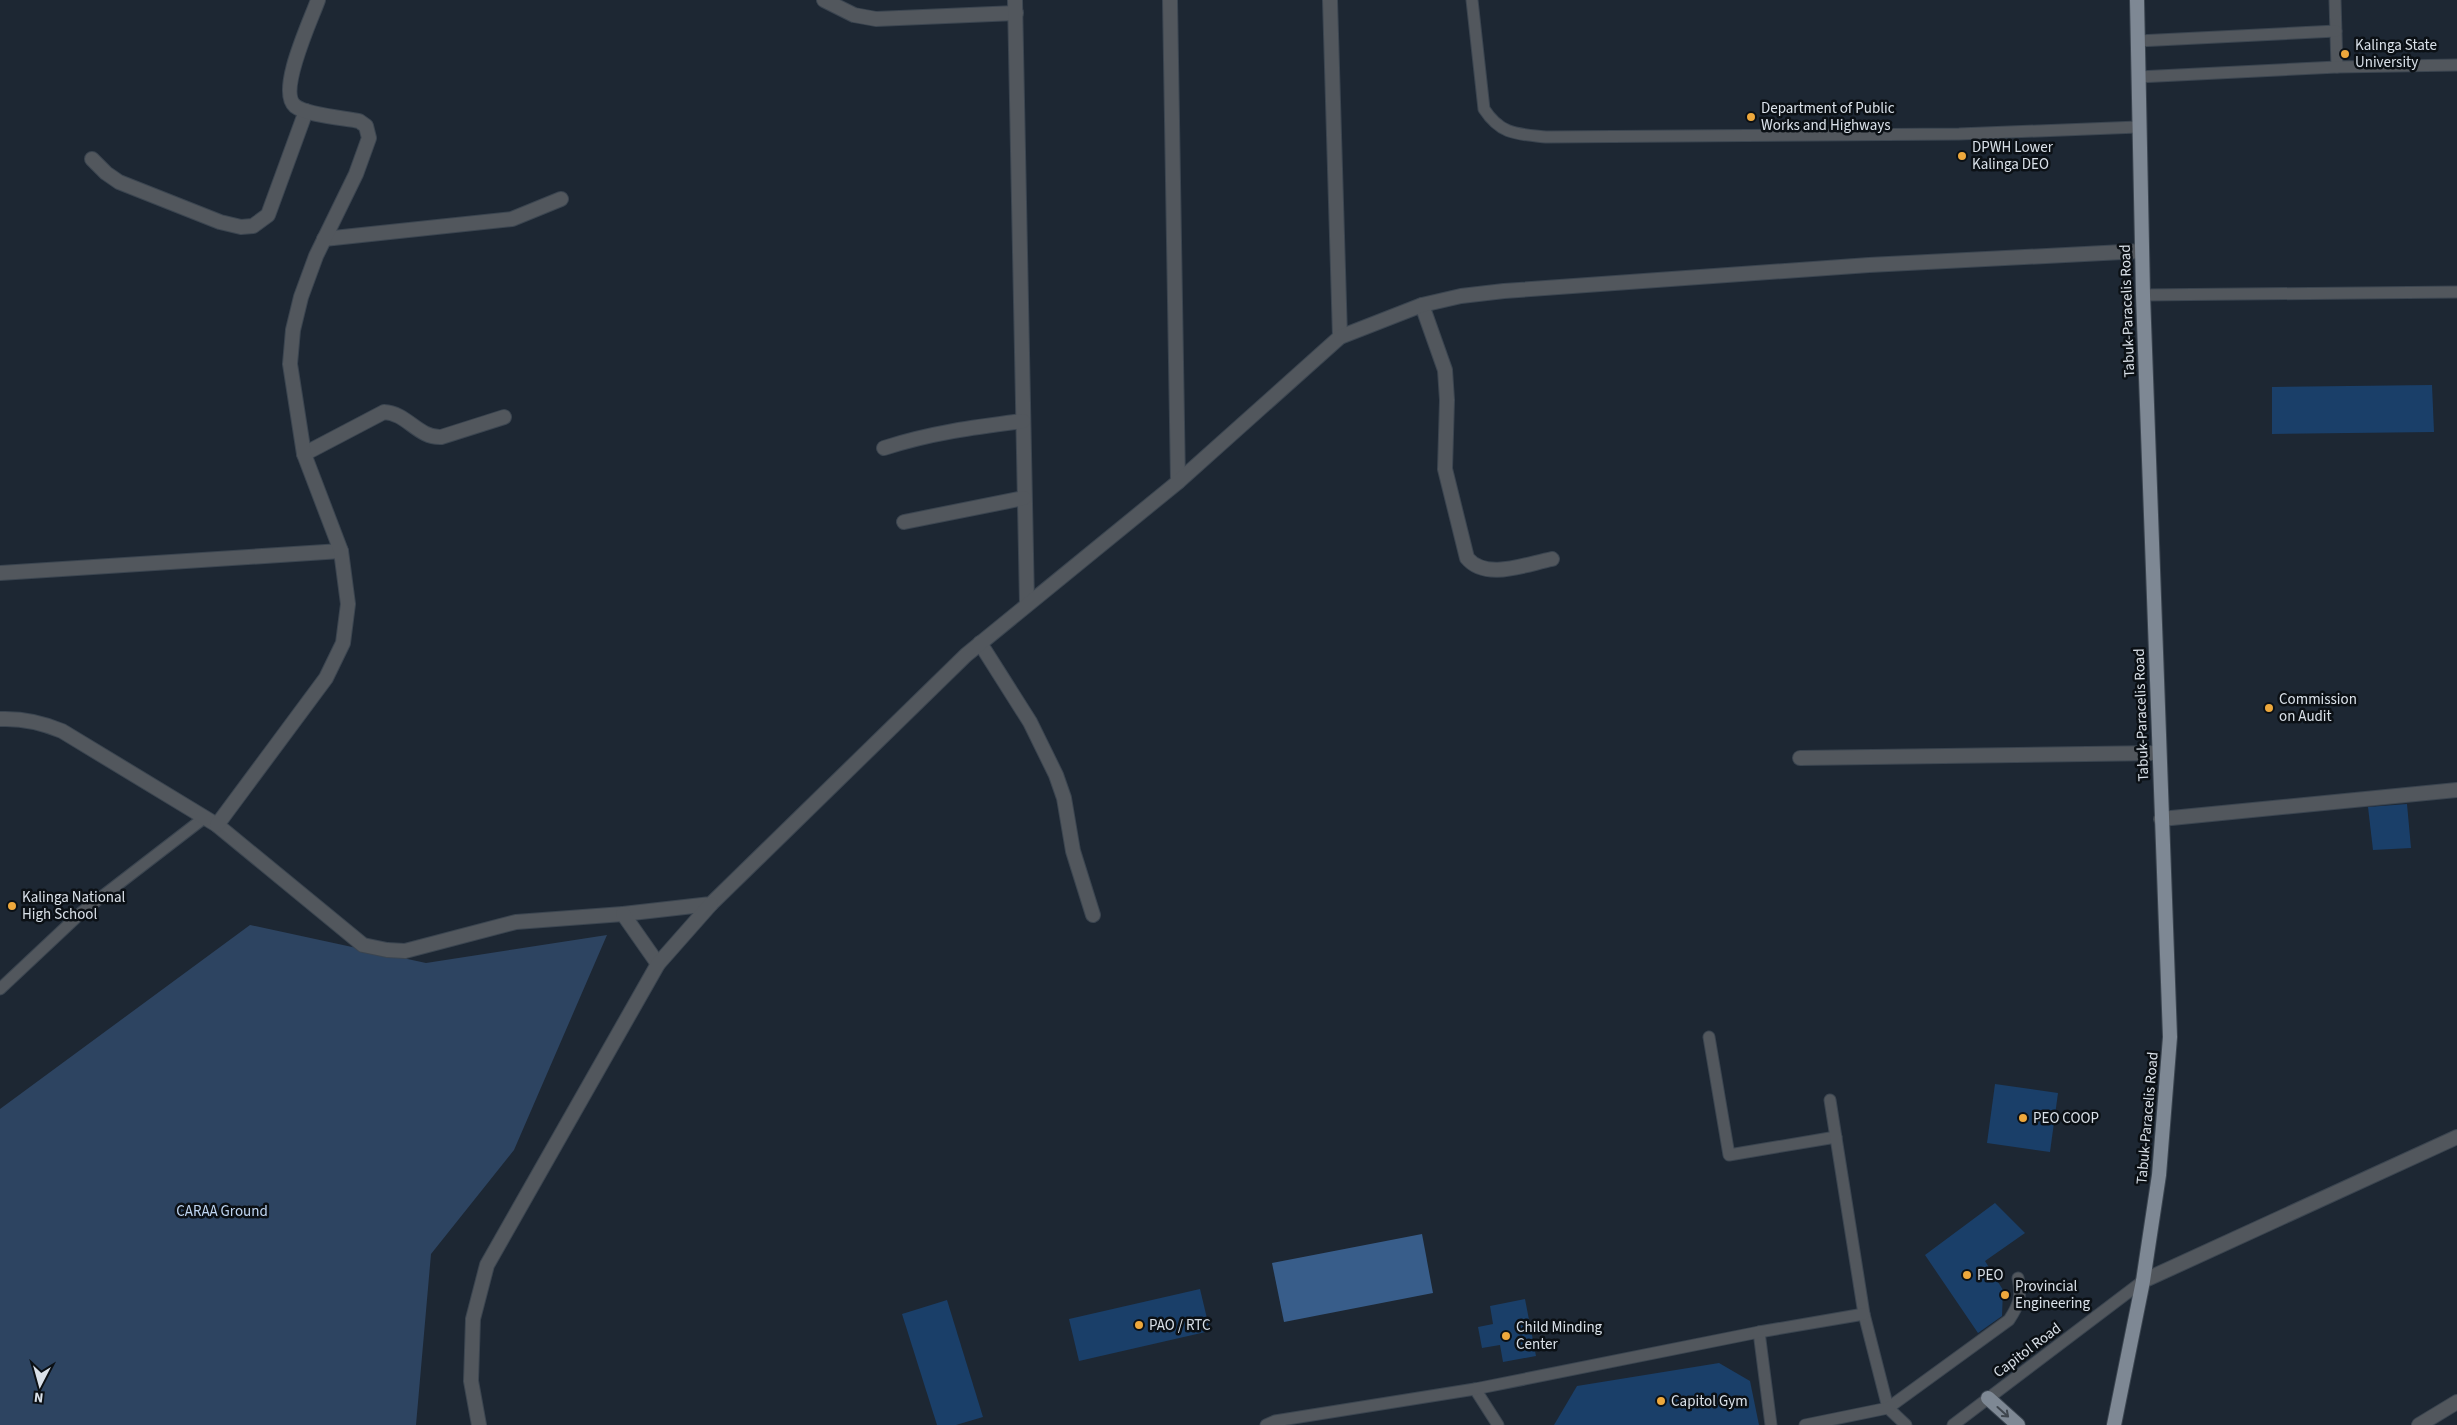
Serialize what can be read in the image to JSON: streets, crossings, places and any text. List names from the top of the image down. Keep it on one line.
{"streets":{"main road":["Tabuk-Paracelis Road"],"lane":["Capitol Road"]},"crossings":[["Tabuk-Paracelis Road","Capitol Road"]],"parks":["CARAA Ground"],"places":["Kalinga State University","Department of Public Works and Highways","DPWH Lower Kalinga DEO","Commission on Audit","Kalinga National High School","PEO COOP","PEO","Provincial Engineering","PAO / RTC","Child Minding Center","Capitol Gym"],"north":"bottom"}
